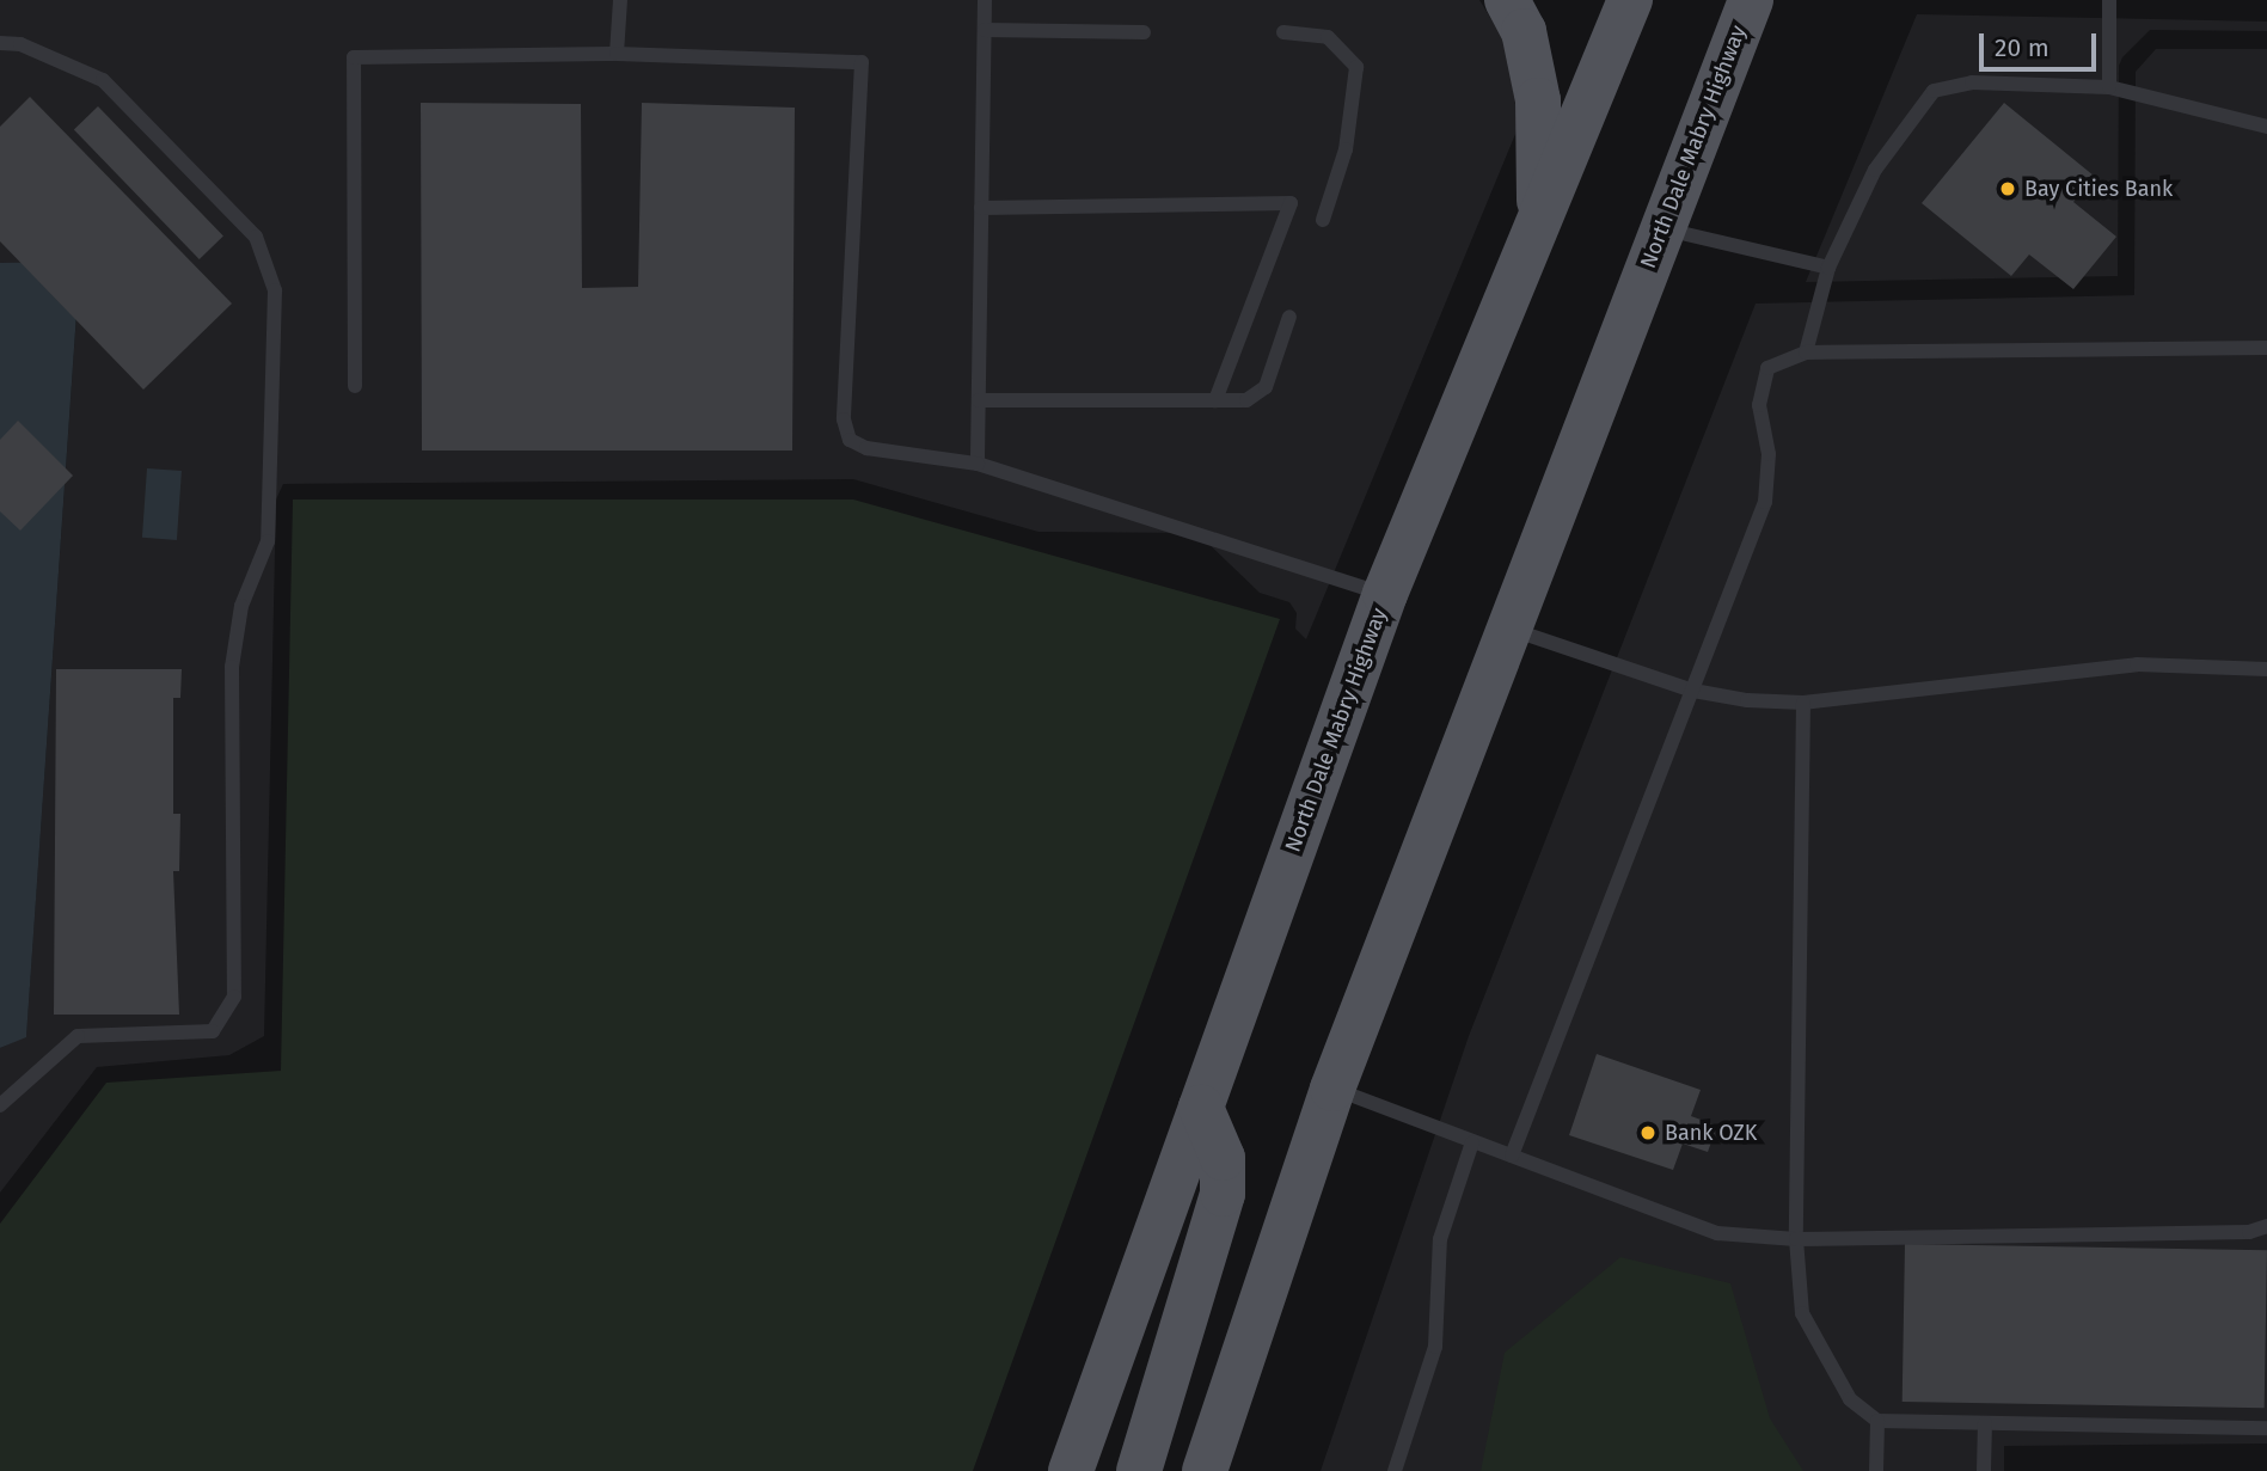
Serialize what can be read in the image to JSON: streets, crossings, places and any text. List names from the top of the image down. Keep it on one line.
{"streets":{"main road":["North Dale Mabry Highway"]},"places":["Bay Cities Bank","Bank OZK"],"scale_bar":"20 m"}
